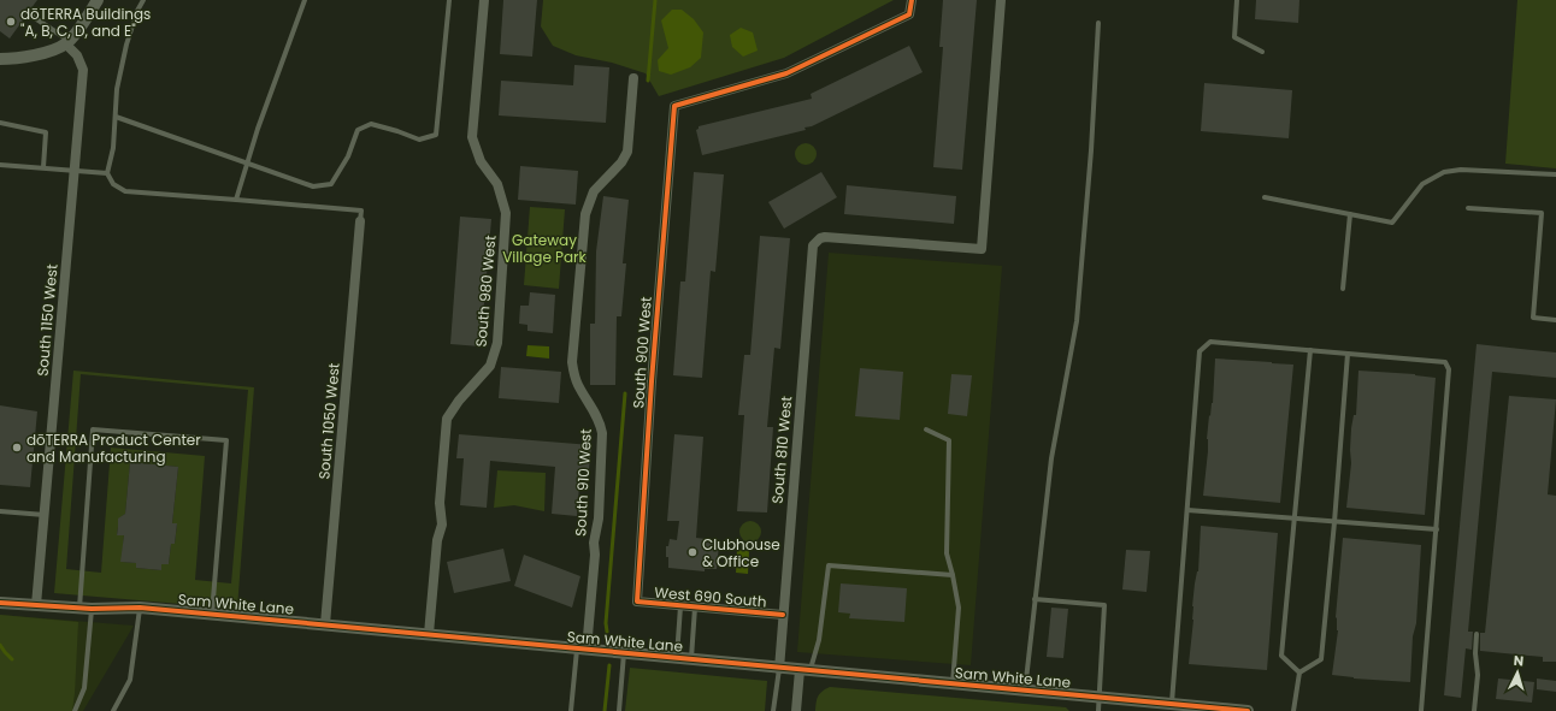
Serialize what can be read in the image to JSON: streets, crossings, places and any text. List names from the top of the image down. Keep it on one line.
{"streets":{"street":["South 980 West","South 1150 West","South 900 West","South 1050 West","South 810 West","South 910 West","West 690 South","Sam White Lane"]},"crossings":[["South 980 West","Sam White Lane"],["South 1150 West","Sam White Lane"],["South 900 West","West 690 South"],["South 1050 West","Sam White Lane"],["South 810 West","West 690 South"],["South 810 West","Sam White Lane"],["South 910 West","Sam White Lane"]],"parks":["Gateway Village Park"],"places":["dōTERRA Buildings \"A, B, C, D, and E\"","dōTERRA Product Center and Manufacturing","Clubhouse & Office"],"north":"top"}
